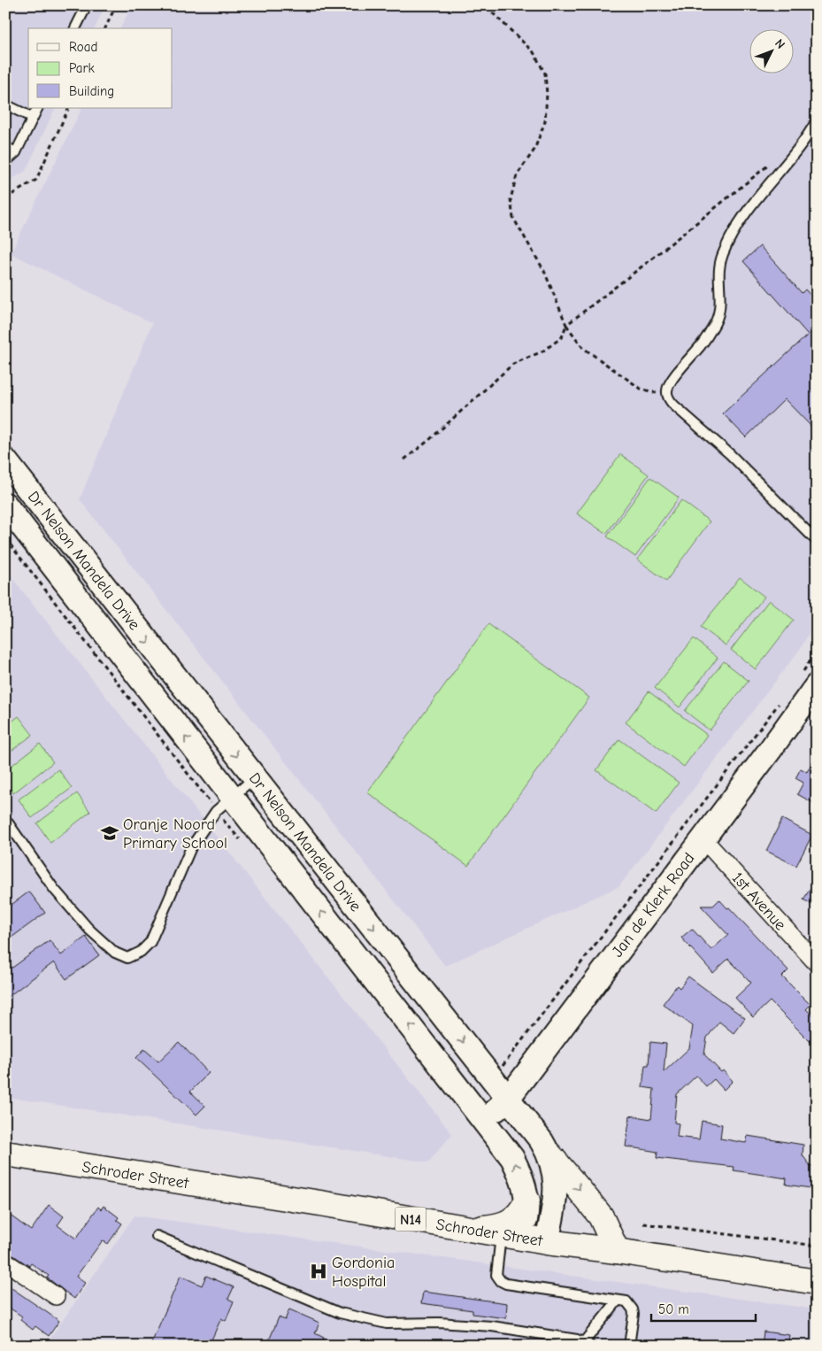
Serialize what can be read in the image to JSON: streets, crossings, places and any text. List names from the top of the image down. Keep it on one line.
{"streets":{"highway":["Schroder Street","N14"],"street":["Dr Nelson Mandela Drive","1st Avenue","Jan de Klerk Road"]},"crossings":[["Dr Nelson Mandela Drive","Jan de Klerk Road"],["Dr Nelson Mandela Drive","Schroder Street"],["1st Avenue","Jan de Klerk Road"]],"places":{"school or university":["Oranje Noord Primary School"],"hospital":["Gordonia Hospital"]},"legend":["Road","Park","Building"],"scale_bar":"50 m","north":"top right"}
